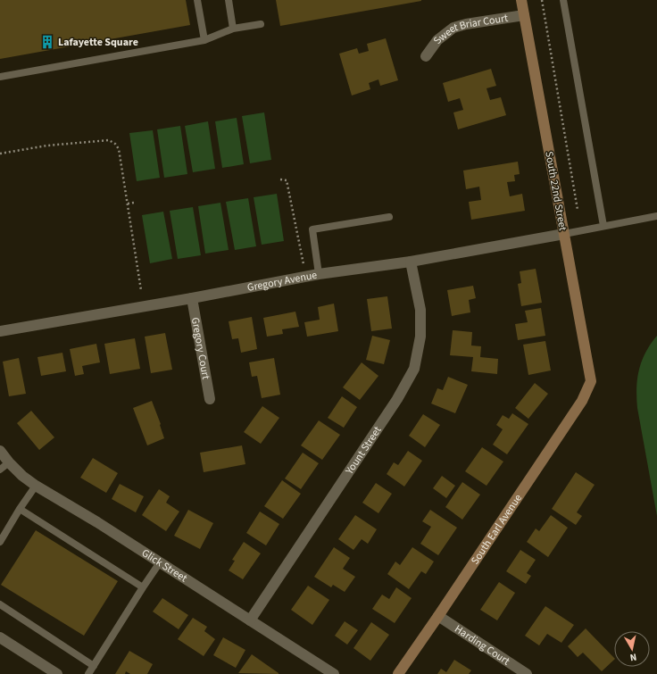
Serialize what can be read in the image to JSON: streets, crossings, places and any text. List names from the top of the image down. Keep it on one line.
{"streets":{"street":["Sweet Briar Court","South 22nd Street","Gregory Avenue","Gregory Court","Yount Street","South Earl Avenue","Glick Street","Harding Court"]},"crossings":[["Sweet Briar Court","South 22nd Street"],["South 22nd Street","Gregory Avenue"],["South 22nd Street","South Earl Avenue"],["Gregory Avenue","Gregory Court"],["Gregory Avenue","Yount Street"],["Yount Street","Glick Street"],["South Earl Avenue","Harding Court"]],"places":{"building":["Lafayette Square"]},"north":"bottom"}
